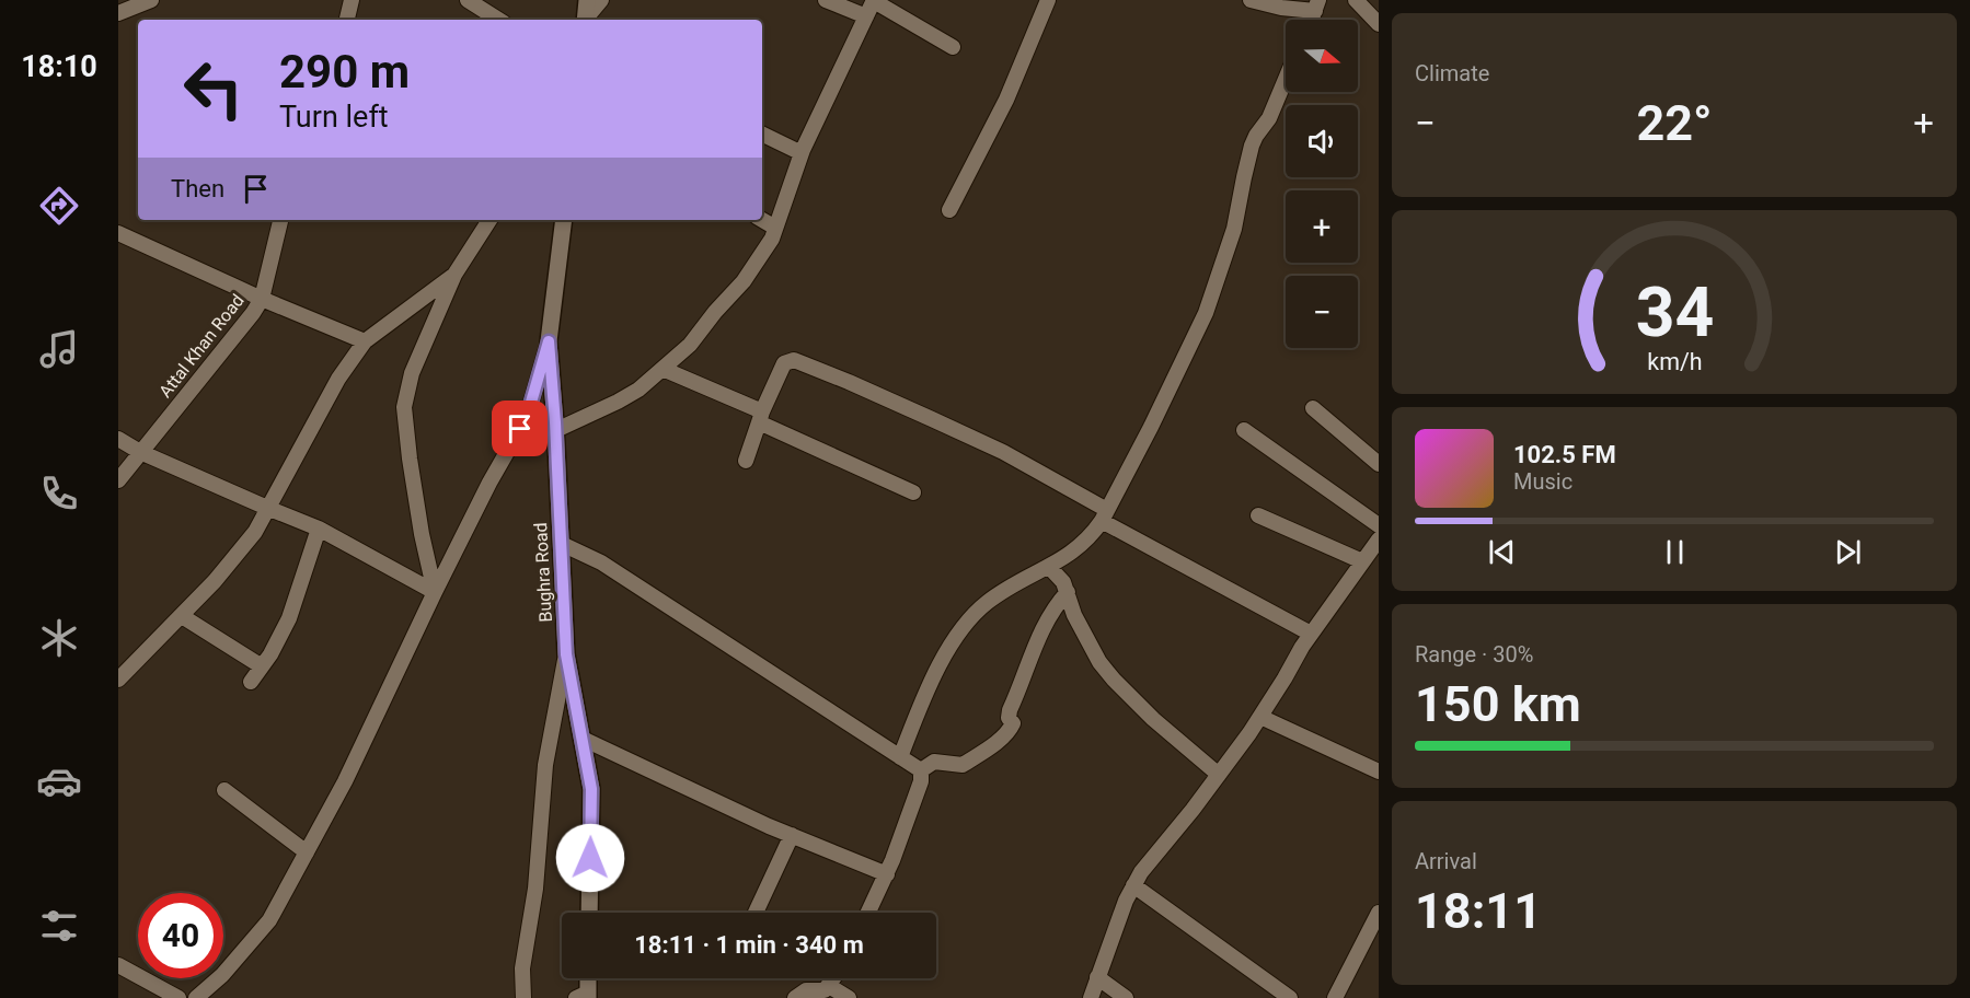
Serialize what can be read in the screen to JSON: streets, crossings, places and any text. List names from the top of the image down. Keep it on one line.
{"streets":{"street":["Attal Khan Road","Bughra Road"]},"north":"right","page":{"tabs":"18:10","tile":["Climate",["Range · 30%","150 km"],["Arrival","18:11"]],"map_buttons":["+","−"],"turn":["290 m","Turn left"],"heat":["−","22°","+"],"then":"Then","song":["102.5 FM","Music"],"limit":"40","trip":"18:11 · 1 min · 340 m","gauge":["34","km/h"]}}
